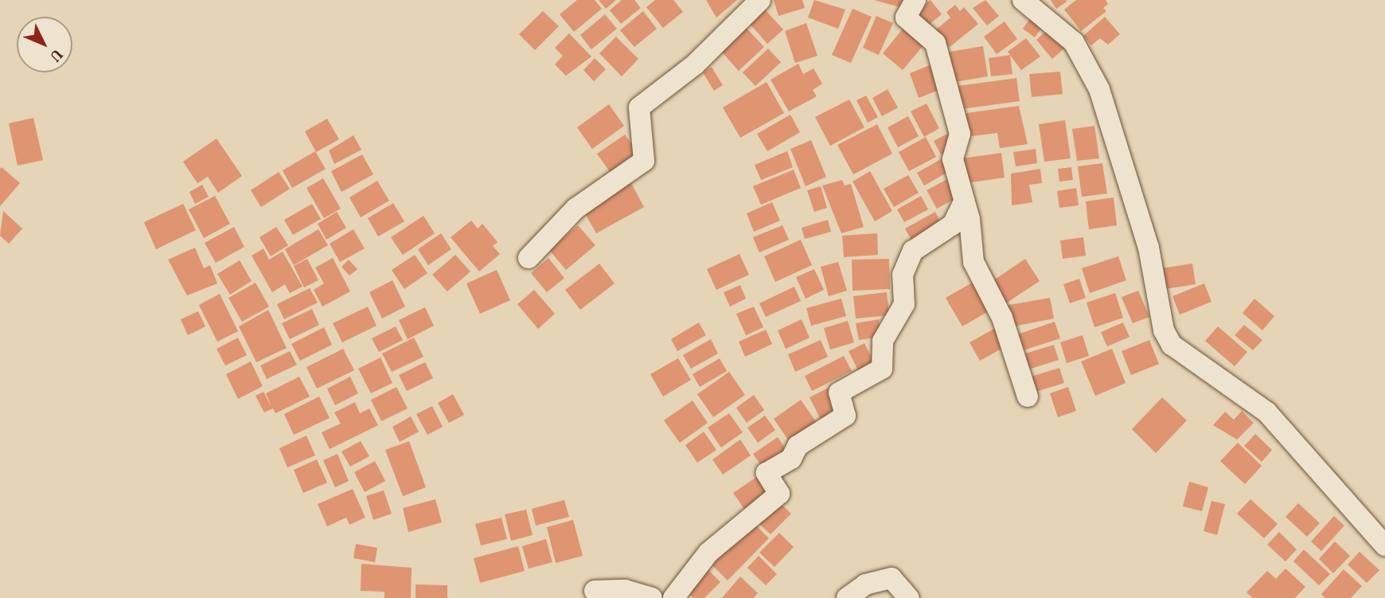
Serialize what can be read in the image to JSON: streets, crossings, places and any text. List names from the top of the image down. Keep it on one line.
{"north":"bottom right"}
